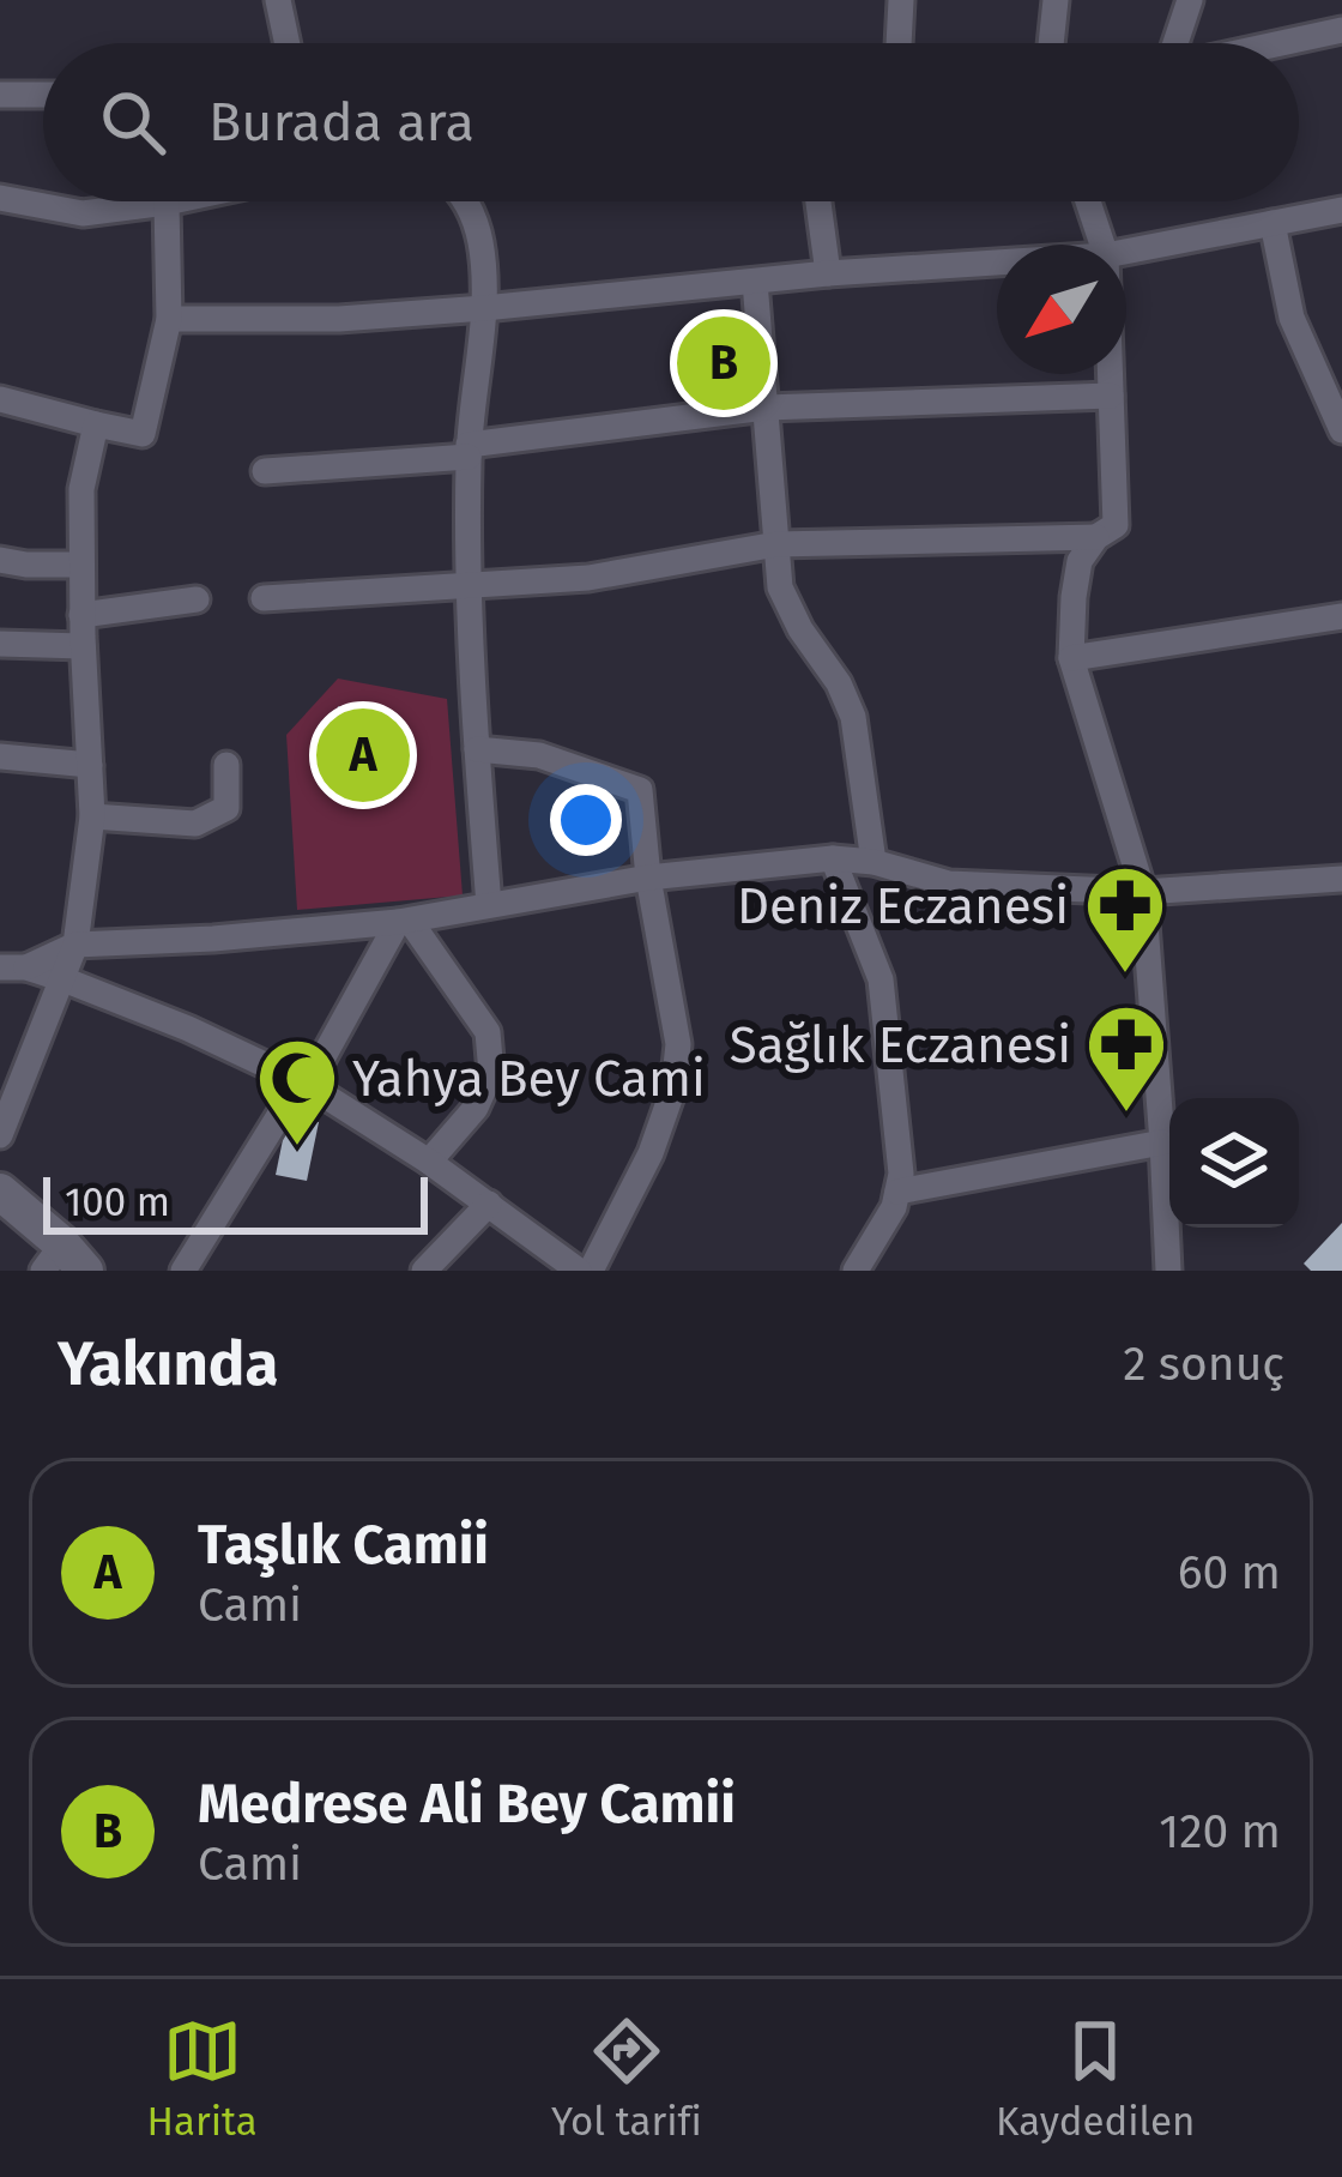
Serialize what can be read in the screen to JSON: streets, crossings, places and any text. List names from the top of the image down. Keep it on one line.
{"places":{"pharmacy":["Deniz Eczanesi","Sağlık Eczanesi"],"mosque":["Yahya Bey Cami"]},"scale_bar":"100 m","north":"bottom left","page":{"search":"Burada ara","pins":["B","A"],"scale":"100 m","heading":["Yakında","2 sonuç"],"list":[{"mark":"A","name":"Taşlık Camii","note":"Cami","value":"60 m"},{"mark":"B","name":"Medrese Ali Bey Camii","note":"Cami","value":"120 m"}],"nav":["Harita","Yol tarifi","Kaydedilen"]}}
